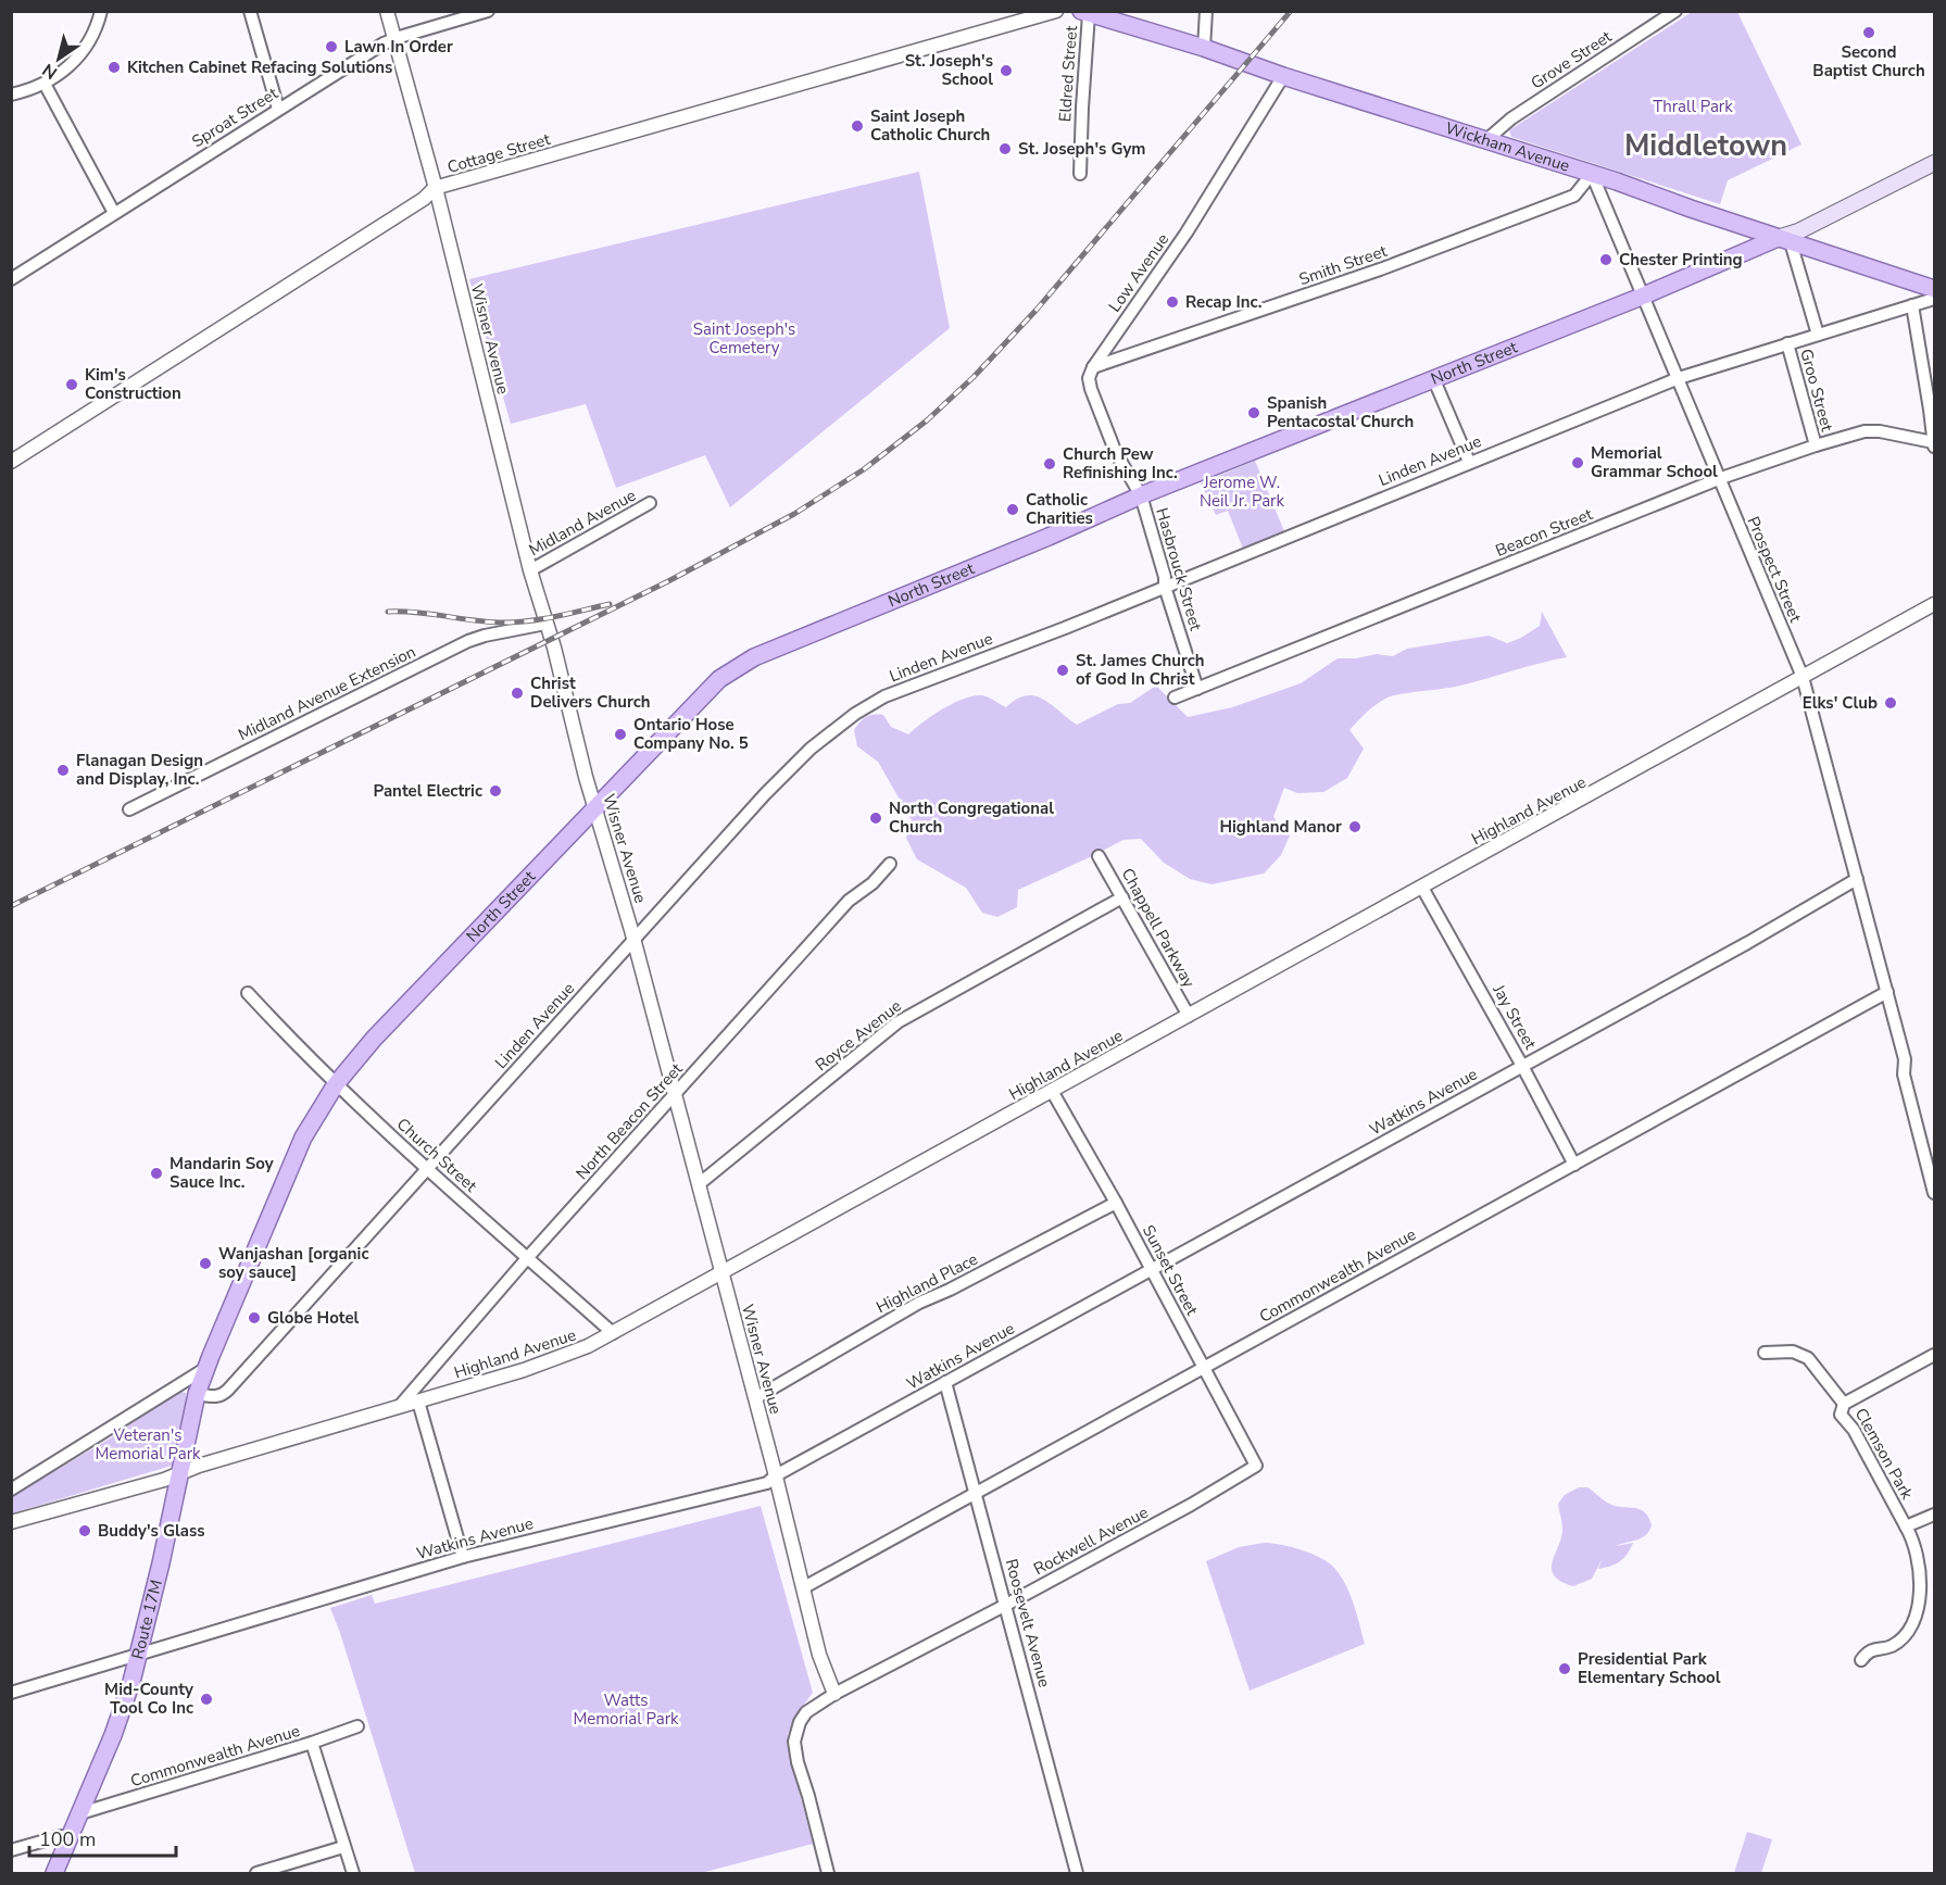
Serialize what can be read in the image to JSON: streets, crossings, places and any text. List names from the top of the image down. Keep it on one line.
{"streets":{"main road":["Wickham Avenue","North Street","Route 17M"],"street":["Grove Street","Eldred Street","Sproat Street","Cottage Street","Smith Street","Low Avenue","Wisner Avenue","Groo Street","Linden Avenue","Midland Avenue","Beacon Street","Hasbrouck Street","Prospect Street","Midland Avenue Extension","Highland Avenue","Chappell Parkway","Jay Street","Royce Avenue","Watkins Avenue","North Beacon Street","Church Street","Sunset Street","Commonwealth Avenue","Highland Place","Clemson Park","Rockwell Avenue","Roosevelt Avenue"]},"crossings":[["Grove Street","Wickham Avenue"],["Eldred Street","Wickham Avenue"],["Sproat Street","Wisner Avenue"],["Wickham Avenue","Smith Street"],["Wickham Avenue","Low Avenue"],["Wickham Avenue","North Street"],["Wickham Avenue","Prospect Street"],["Cottage Street","Wisner Avenue"],["Smith Street","Low Avenue"],["Smith Street","Prospect Street"],["Wisner Avenue","North Street"],["Wisner Avenue","Linden Avenue"],["Wisner Avenue","Midland Avenue"],["Wisner Avenue","Midland Avenue Extension"],["Wisner Avenue","Highland Avenue"],["Wisner Avenue","Royce Avenue"],["Wisner Avenue","Watkins Avenue"],["Wisner Avenue","North Beacon Street"],["Wisner Avenue","Commonwealth Avenue"],["Wisner Avenue","Highland Place"],["Wisner Avenue","Rockwell Avenue"],["North Street","Hasbrouck Street"],["North Street","Prospect Street"],["North Street","Church Street"],["North Street","Route 17M"],["Groo Street","Linden Avenue"],["Groo Street","Beacon Street"],["Linden Avenue","Hasbrouck Street"],["Linden Avenue","Prospect Street"],["Linden Avenue","Church Street"],["Linden Avenue","Route 17M"],["Beacon Street","Hasbrouck Street"],["Beacon Street","Prospect Street"],["Prospect Street","Highland Avenue"],["Prospect Street","Watkins Avenue"],["Prospect Street","Commonwealth Avenue"],["Highland Avenue","Chappell Parkway"],["Highland Avenue","Jay Street"],["Highland Avenue","North Beacon Street"],["Highland Avenue","Church Street"],["Highland Avenue","Sunset Street"],["Highland Avenue","Route 17M"],["Chappell Parkway","Royce Avenue"],["Jay Street","Watkins Avenue"],["Jay Street","Commonwealth Avenue"],["Watkins Avenue","Sunset Street"],["Watkins Avenue","Route 17M"],["Watkins Avenue","Roosevelt Avenue"],["North Beacon Street","Church Street"],["Sunset Street","Commonwealth Avenue"],["Sunset Street","Highland Place"],["Sunset Street","Rockwell Avenue"],["Commonwealth Avenue","Route 17M"],["Commonwealth Avenue","Roosevelt Avenue"],["Rockwell Avenue","Roosevelt Avenue"]],"districts":["Middletown"],"parks":["Thrall Park","Saint Joseph's Cemetery","Jerome W. Neil Jr. Park","Veteran's Memorial Park","Watts Memorial Park"],"places":["Second Baptist Church","Lawn In Order","Kitchen Cabinet Refacing Solutions","St. Joseph's School","Saint Joseph Catholic Church","St. Joseph's Gym","Chester Printing","Recap Inc.","Kim's Construction","Spanish Pentacostal Church","Memorial Grammar School","Church Pew Refinishing Inc.","Catholic Charities","St. James Church of God In Christ","Christ Delivers Church","Elks' Club","Ontario Hose Company No. 5","Flanagan Design and Display, Inc.","Pantel Electric","North Congregational Church","Highland Manor","Mandarin Soy Sauce Inc.","Wanjashan [organic soy sauce]","Globe Hotel","Buddy's Glass","Presidential Park Elementary School","Mid-County Tool Co Inc"],"scale_bar":"100 m","north":"bottom left"}
